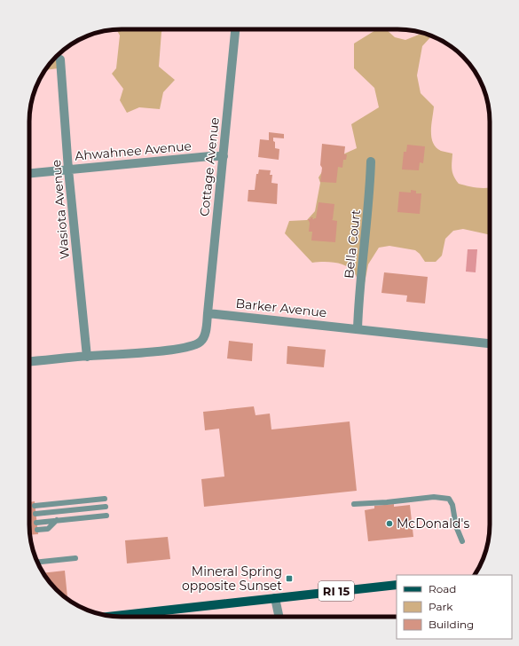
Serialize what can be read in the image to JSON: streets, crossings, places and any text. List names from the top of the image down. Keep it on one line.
{"streets":{"main road":["RI 15"],"street":["Ahwahnee Avenue","Cottage Avenue","Wasiota Avenue","Bella Court","Barker Avenue"]},"crossings":[["Ahwahnee Avenue","Cottage Avenue"],["Ahwahnee Avenue","Wasiota Avenue"],["Cottage Avenue","Barker Avenue"],["Bella Court","Barker Avenue"]],"places":{"other":["McDonald's"],"transit":["Mineral Spring opposite Sunset"]},"legend":["Road","Park","Building"]}
